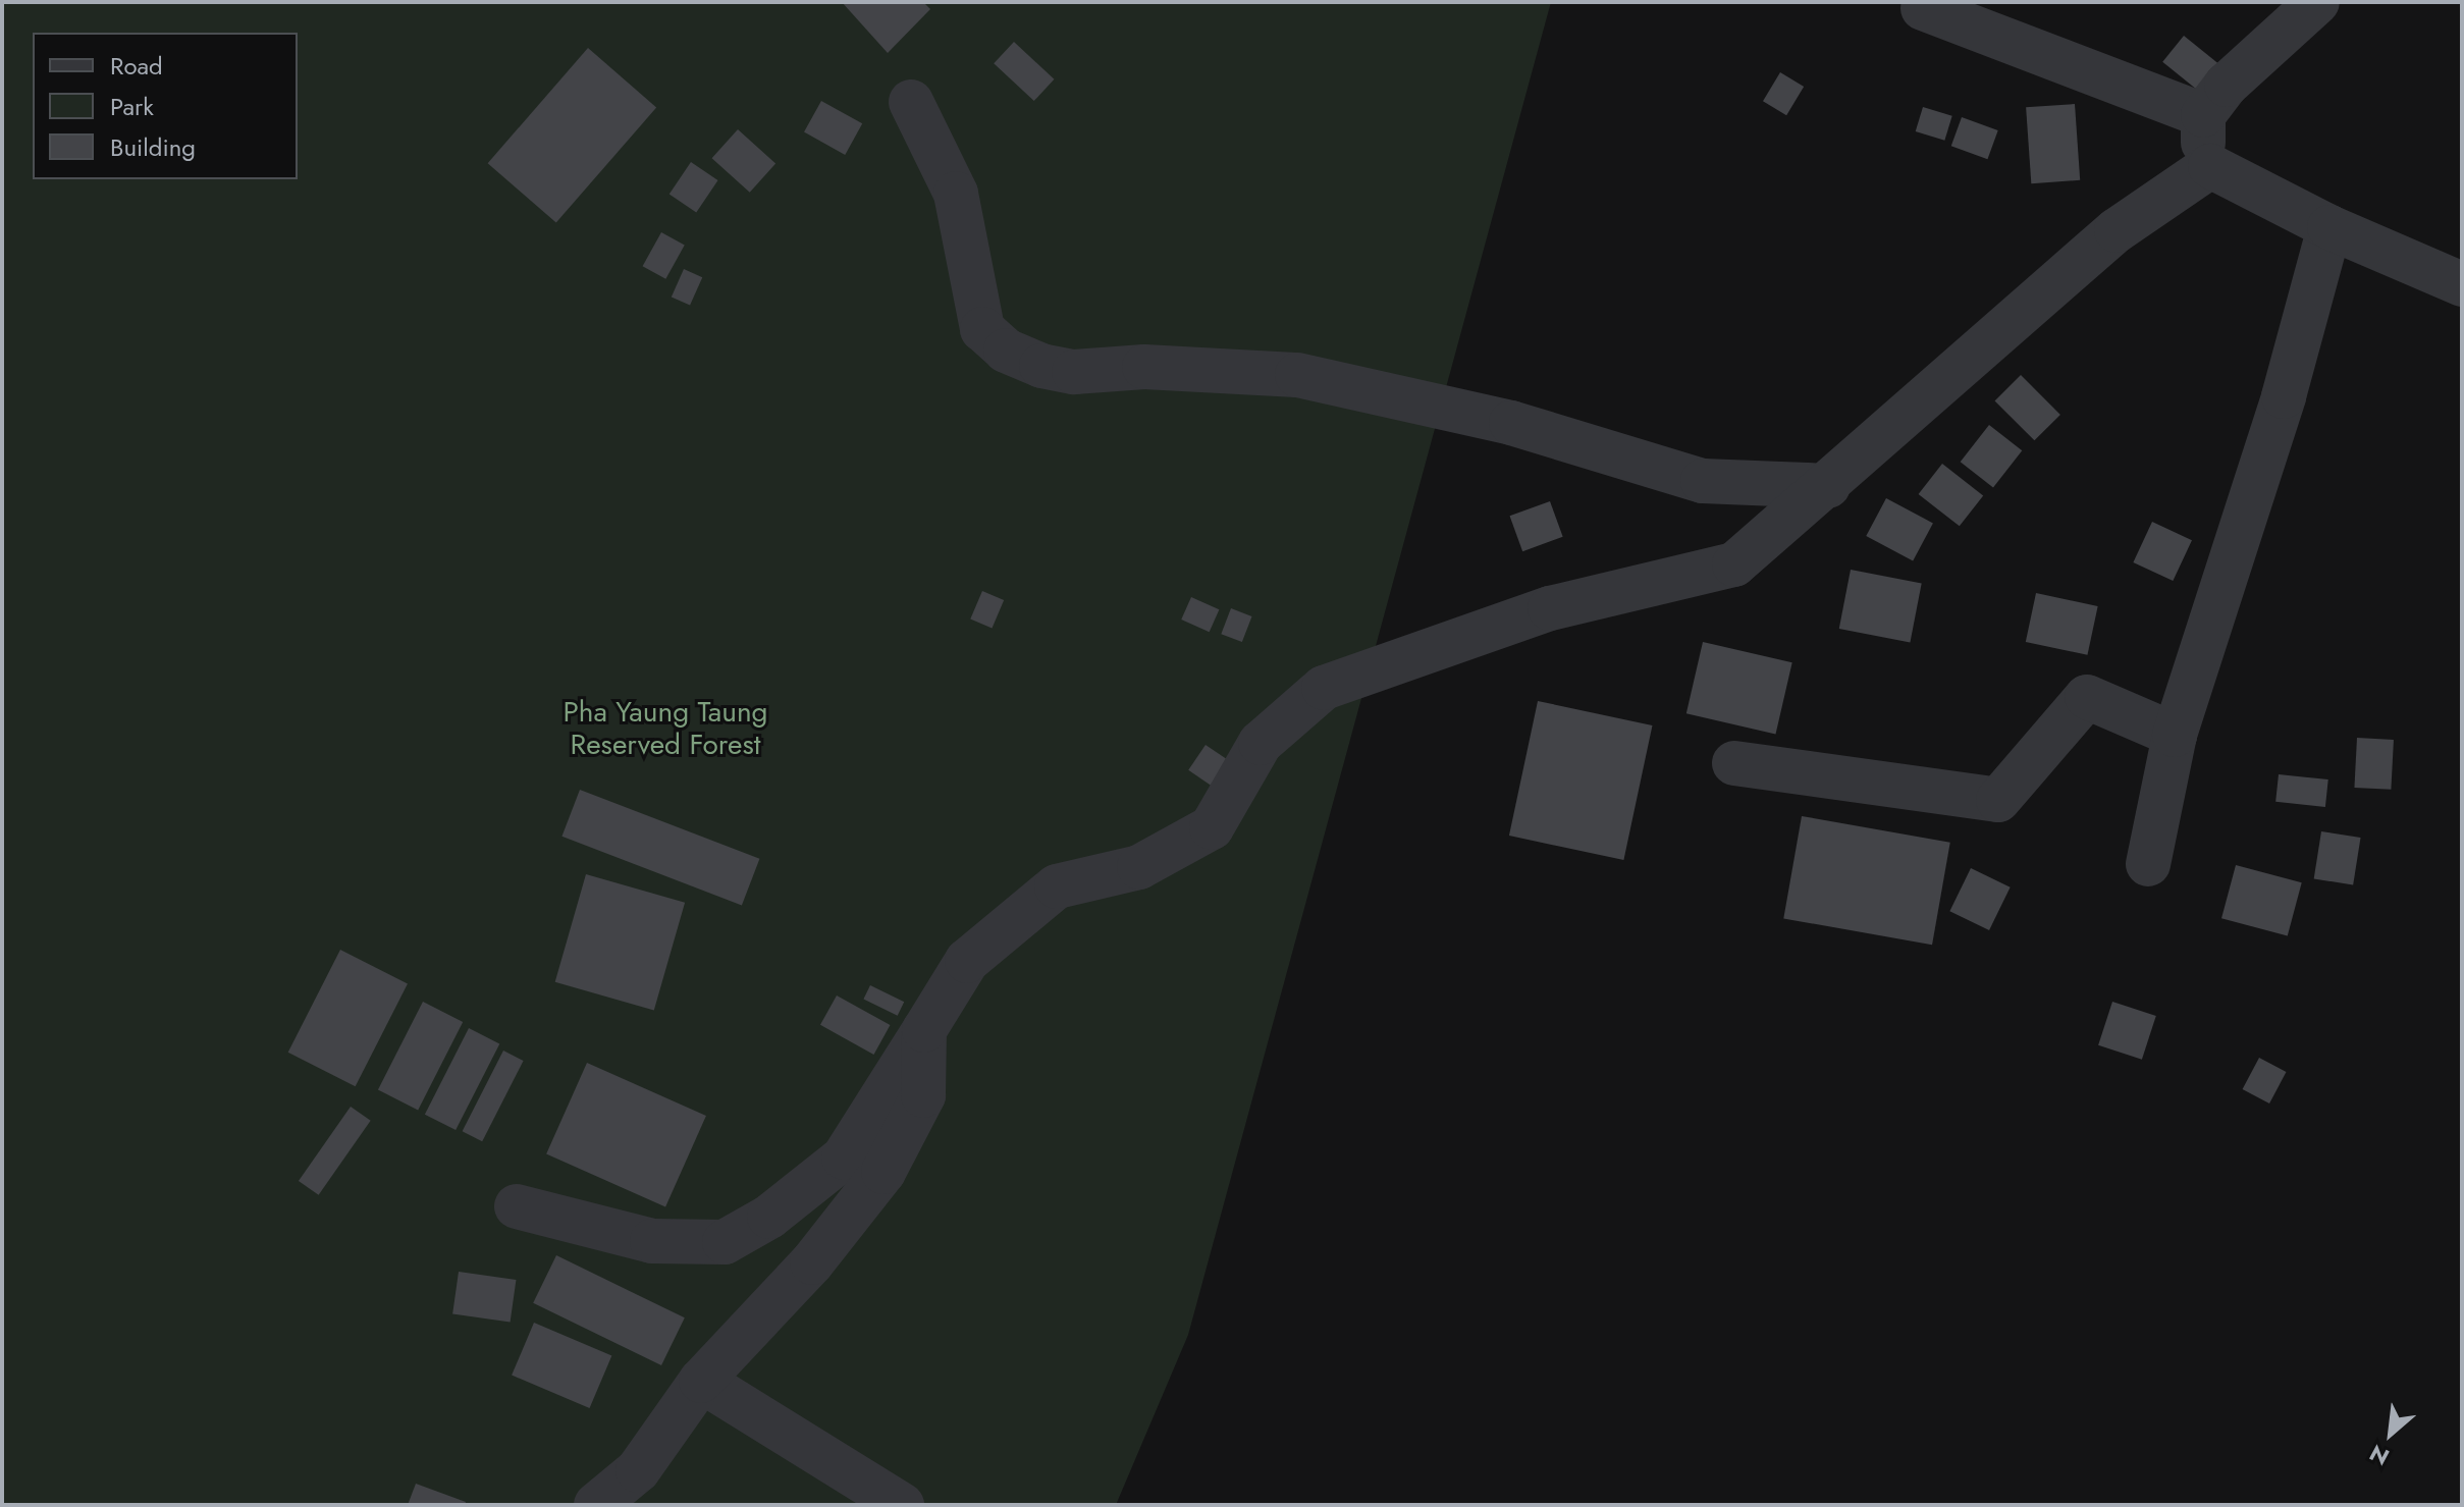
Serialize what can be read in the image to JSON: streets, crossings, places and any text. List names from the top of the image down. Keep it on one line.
{"parks":["Pha Yaung Taung Reserved Forest"],"legend":["Road","Park","Building"],"north":"bottom left"}
